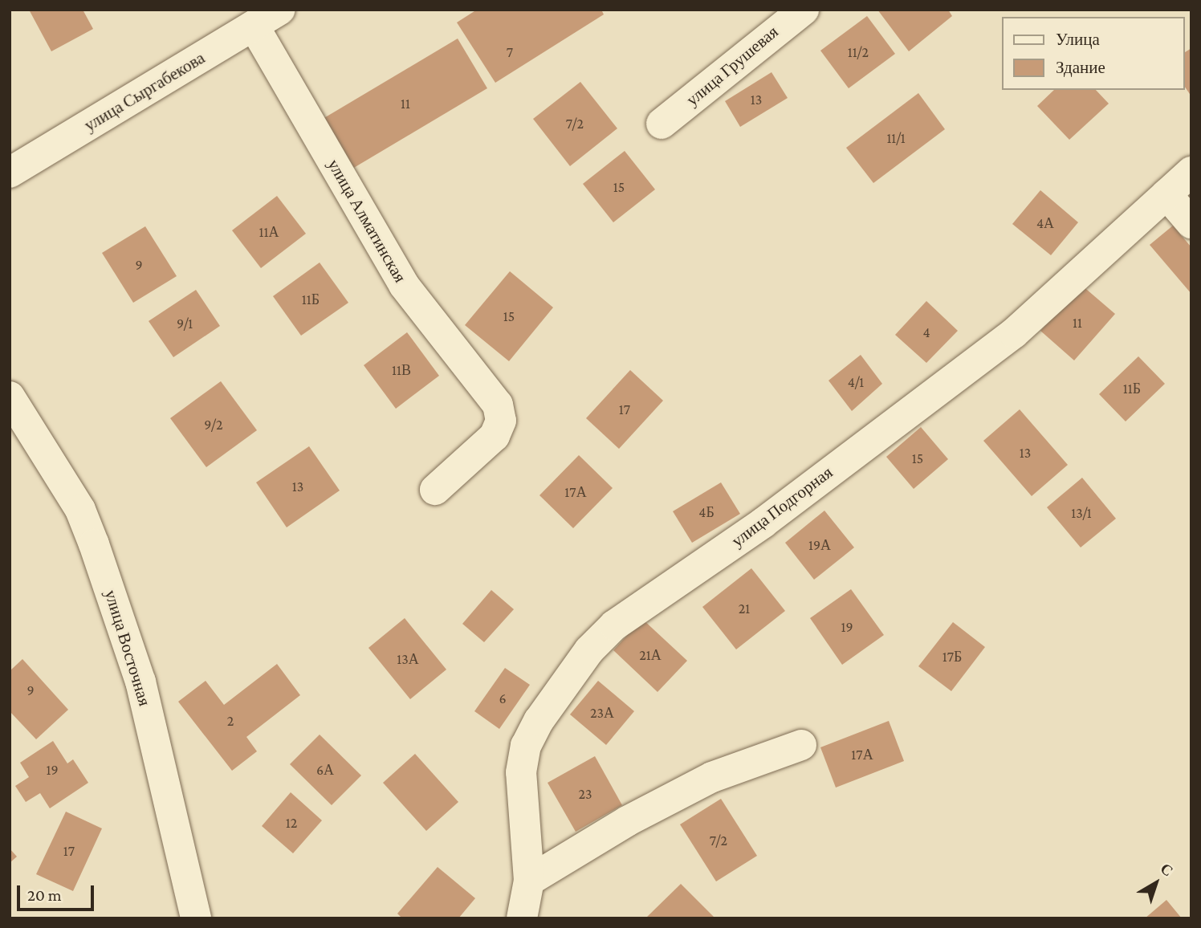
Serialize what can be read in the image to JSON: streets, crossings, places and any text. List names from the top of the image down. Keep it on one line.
{"streets":{"street":["улица Грушевая","улица Сыргабекова","улица Алматинская","улица Подгорная","улица Восточная"]},"crossings":[["улица Сыргабекова","улица Алматинская"]],"house_numbers":["7","11/2","13","11","7/2","11/1","15","4А","11А","9","11Б","15","11","9/1","4","11В","4/1","11Б","17","9/2","13","15","13","17А","4Б","13/1","19А","21","19","21А","17Б","13А","9","6","23А","2","17А","19","6А","23","12","7/2","17"],"legend":["Улица","Здание"],"scale_bar":"20 m","north":"top right"}
